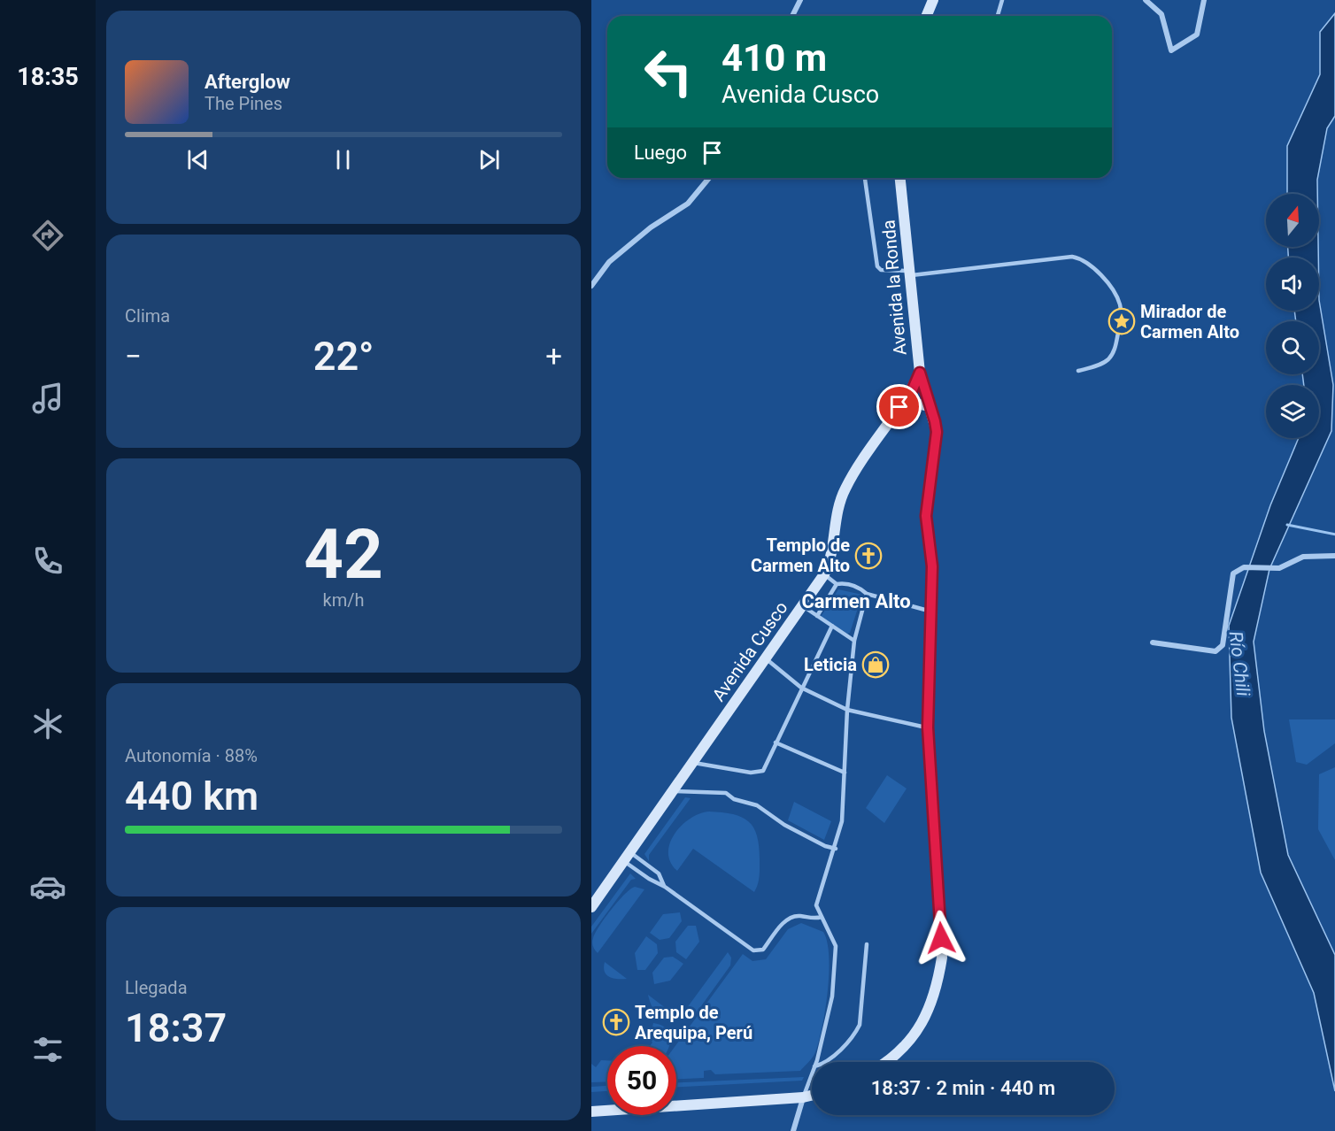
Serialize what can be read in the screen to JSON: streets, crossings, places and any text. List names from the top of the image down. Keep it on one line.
{"streets":{"main road":["Avenida la Ronda","Avenida Cusco"]},"crossings":[["Avenida la Ronda","Avenida Cusco"]],"districts":["Carmen Alto"],"water":["Río Chili"],"places":{"place":["Mirador de Carmen Alto"],"church":["Templo de Carmen Alto","Templo de Arequipa, Perú"],"shop":["Leticia"]},"north":"top","page":{"tabs":"18:35","turn":["410 m","Avenida Cusco"],"song":["Afterglow","The Pines"],"then":"Luego","tile":["Clima",["42","km/h"],["Autonomía · 88%","440 km"],["Llegada","18:37"]],"heat":["−","22°","+"],"limit":"50","trip":"18:37 · 2 min · 440 m"}}
